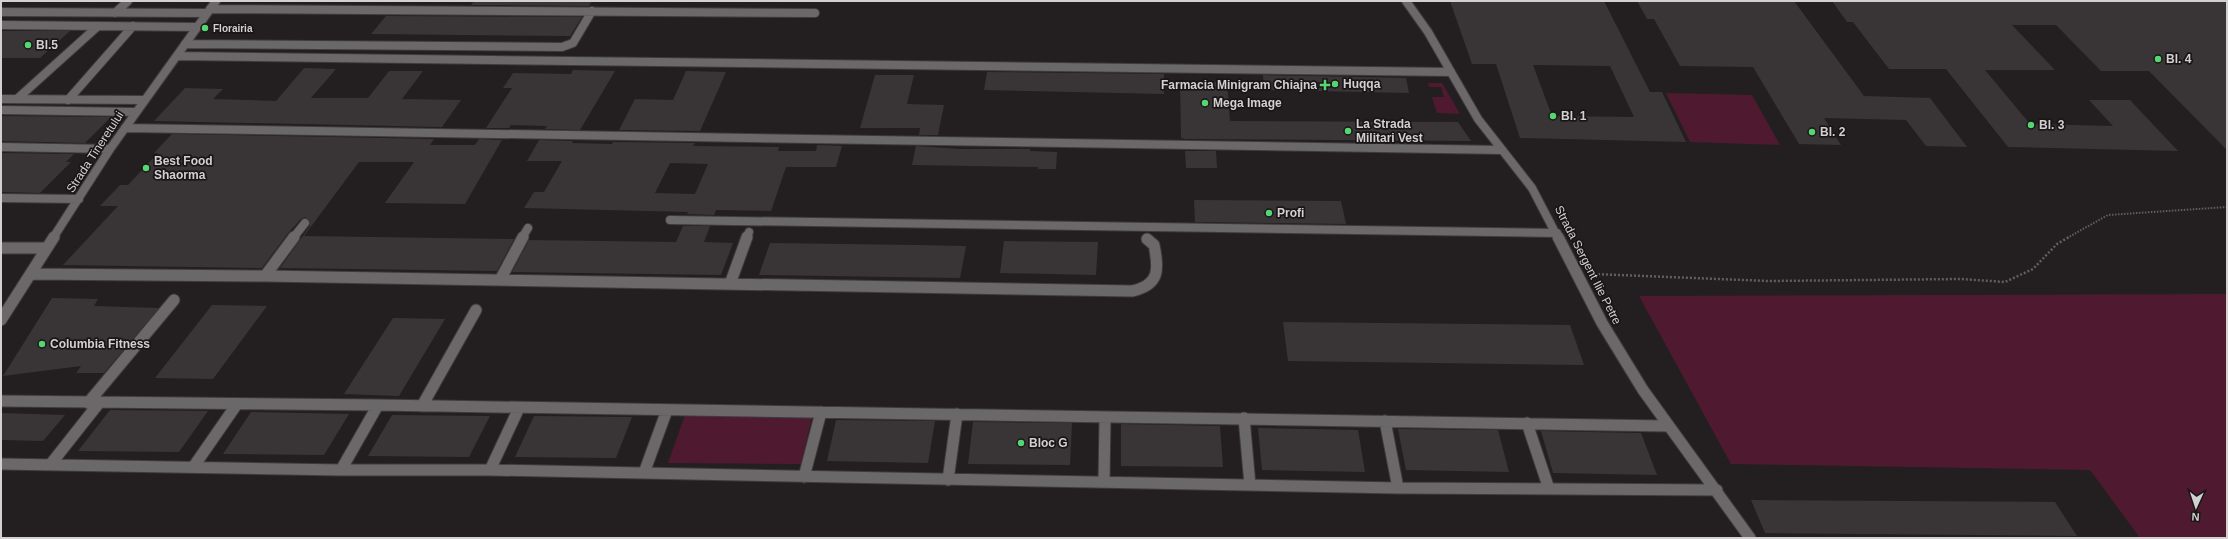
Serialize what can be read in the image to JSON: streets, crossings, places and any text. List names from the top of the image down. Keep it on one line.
{"streets":{"street":["Strada Tineretului","Strada Sergent Ilie Petre"]},"places":{"other":["Florairia","Bl.5","Bl. 4","Huqqa","Mega Image","Bl. 1","Bl. 3","La Strada Militari Vest","Bl. 2","Best Food Shaorma","Profi","Columbia Fitness","Bloc G"],"health":["Farmacia Minigram Chiajna"]},"north":"bottom"}
